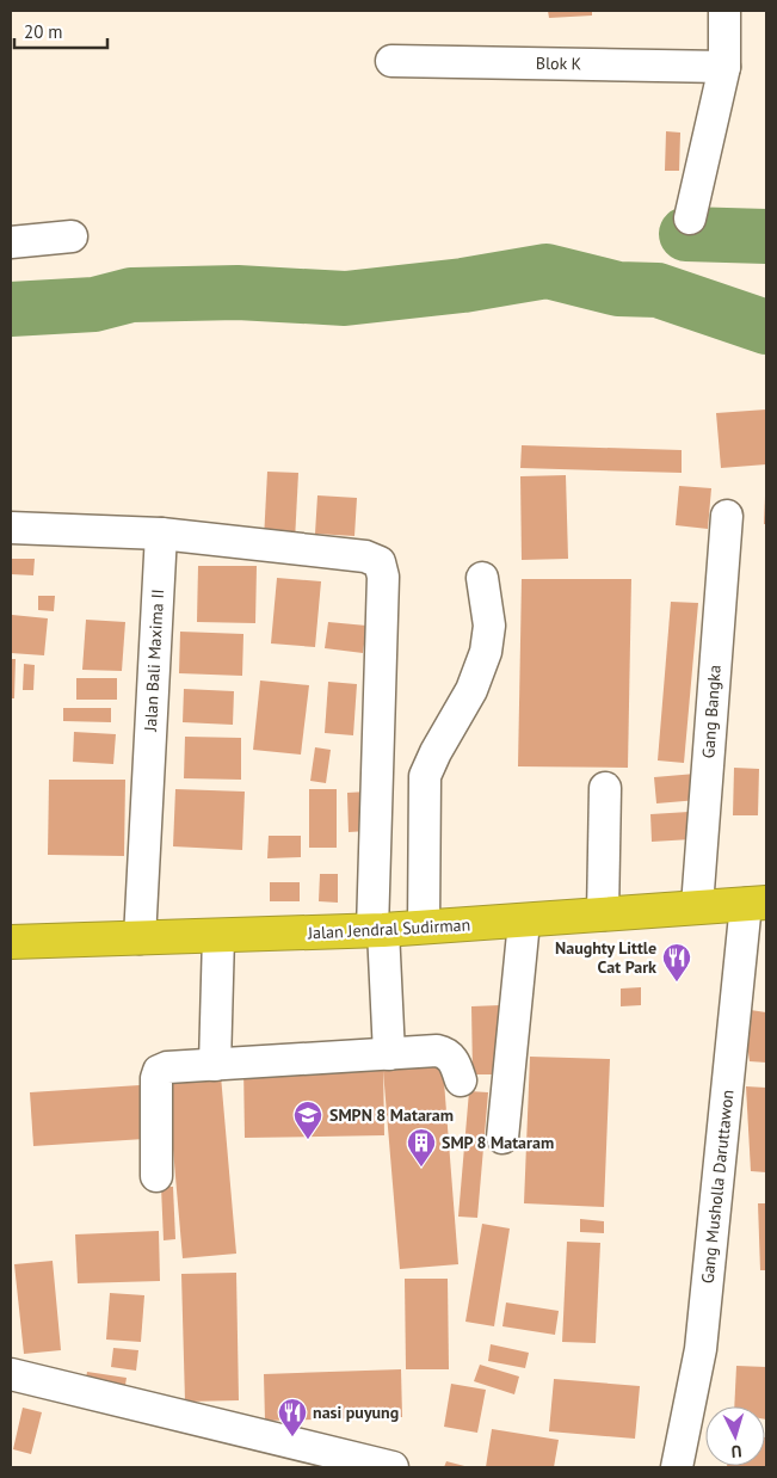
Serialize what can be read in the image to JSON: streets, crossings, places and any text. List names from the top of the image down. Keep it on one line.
{"streets":{"highway":["Jalan Jendral Sudirman"],"street":["Blok K","Jalan Bali Maxima II","Gang Bangka","Gang Musholla Daruttawon"]},"crossings":[["Jalan Bali Maxima II","Jalan Jendral Sudirman"],["Gang Bangka","Jalan Jendral Sudirman"],["Jalan Jendral Sudirman","Gang Musholla Daruttawon"]],"places":{"restaurant":["Naughty Little Cat Park","nasi puyung"],"school or university":["SMPN 8 Mataram"],"building":["SMP 8 Mataram"]},"scale_bar":"20 m","north":"bottom"}
